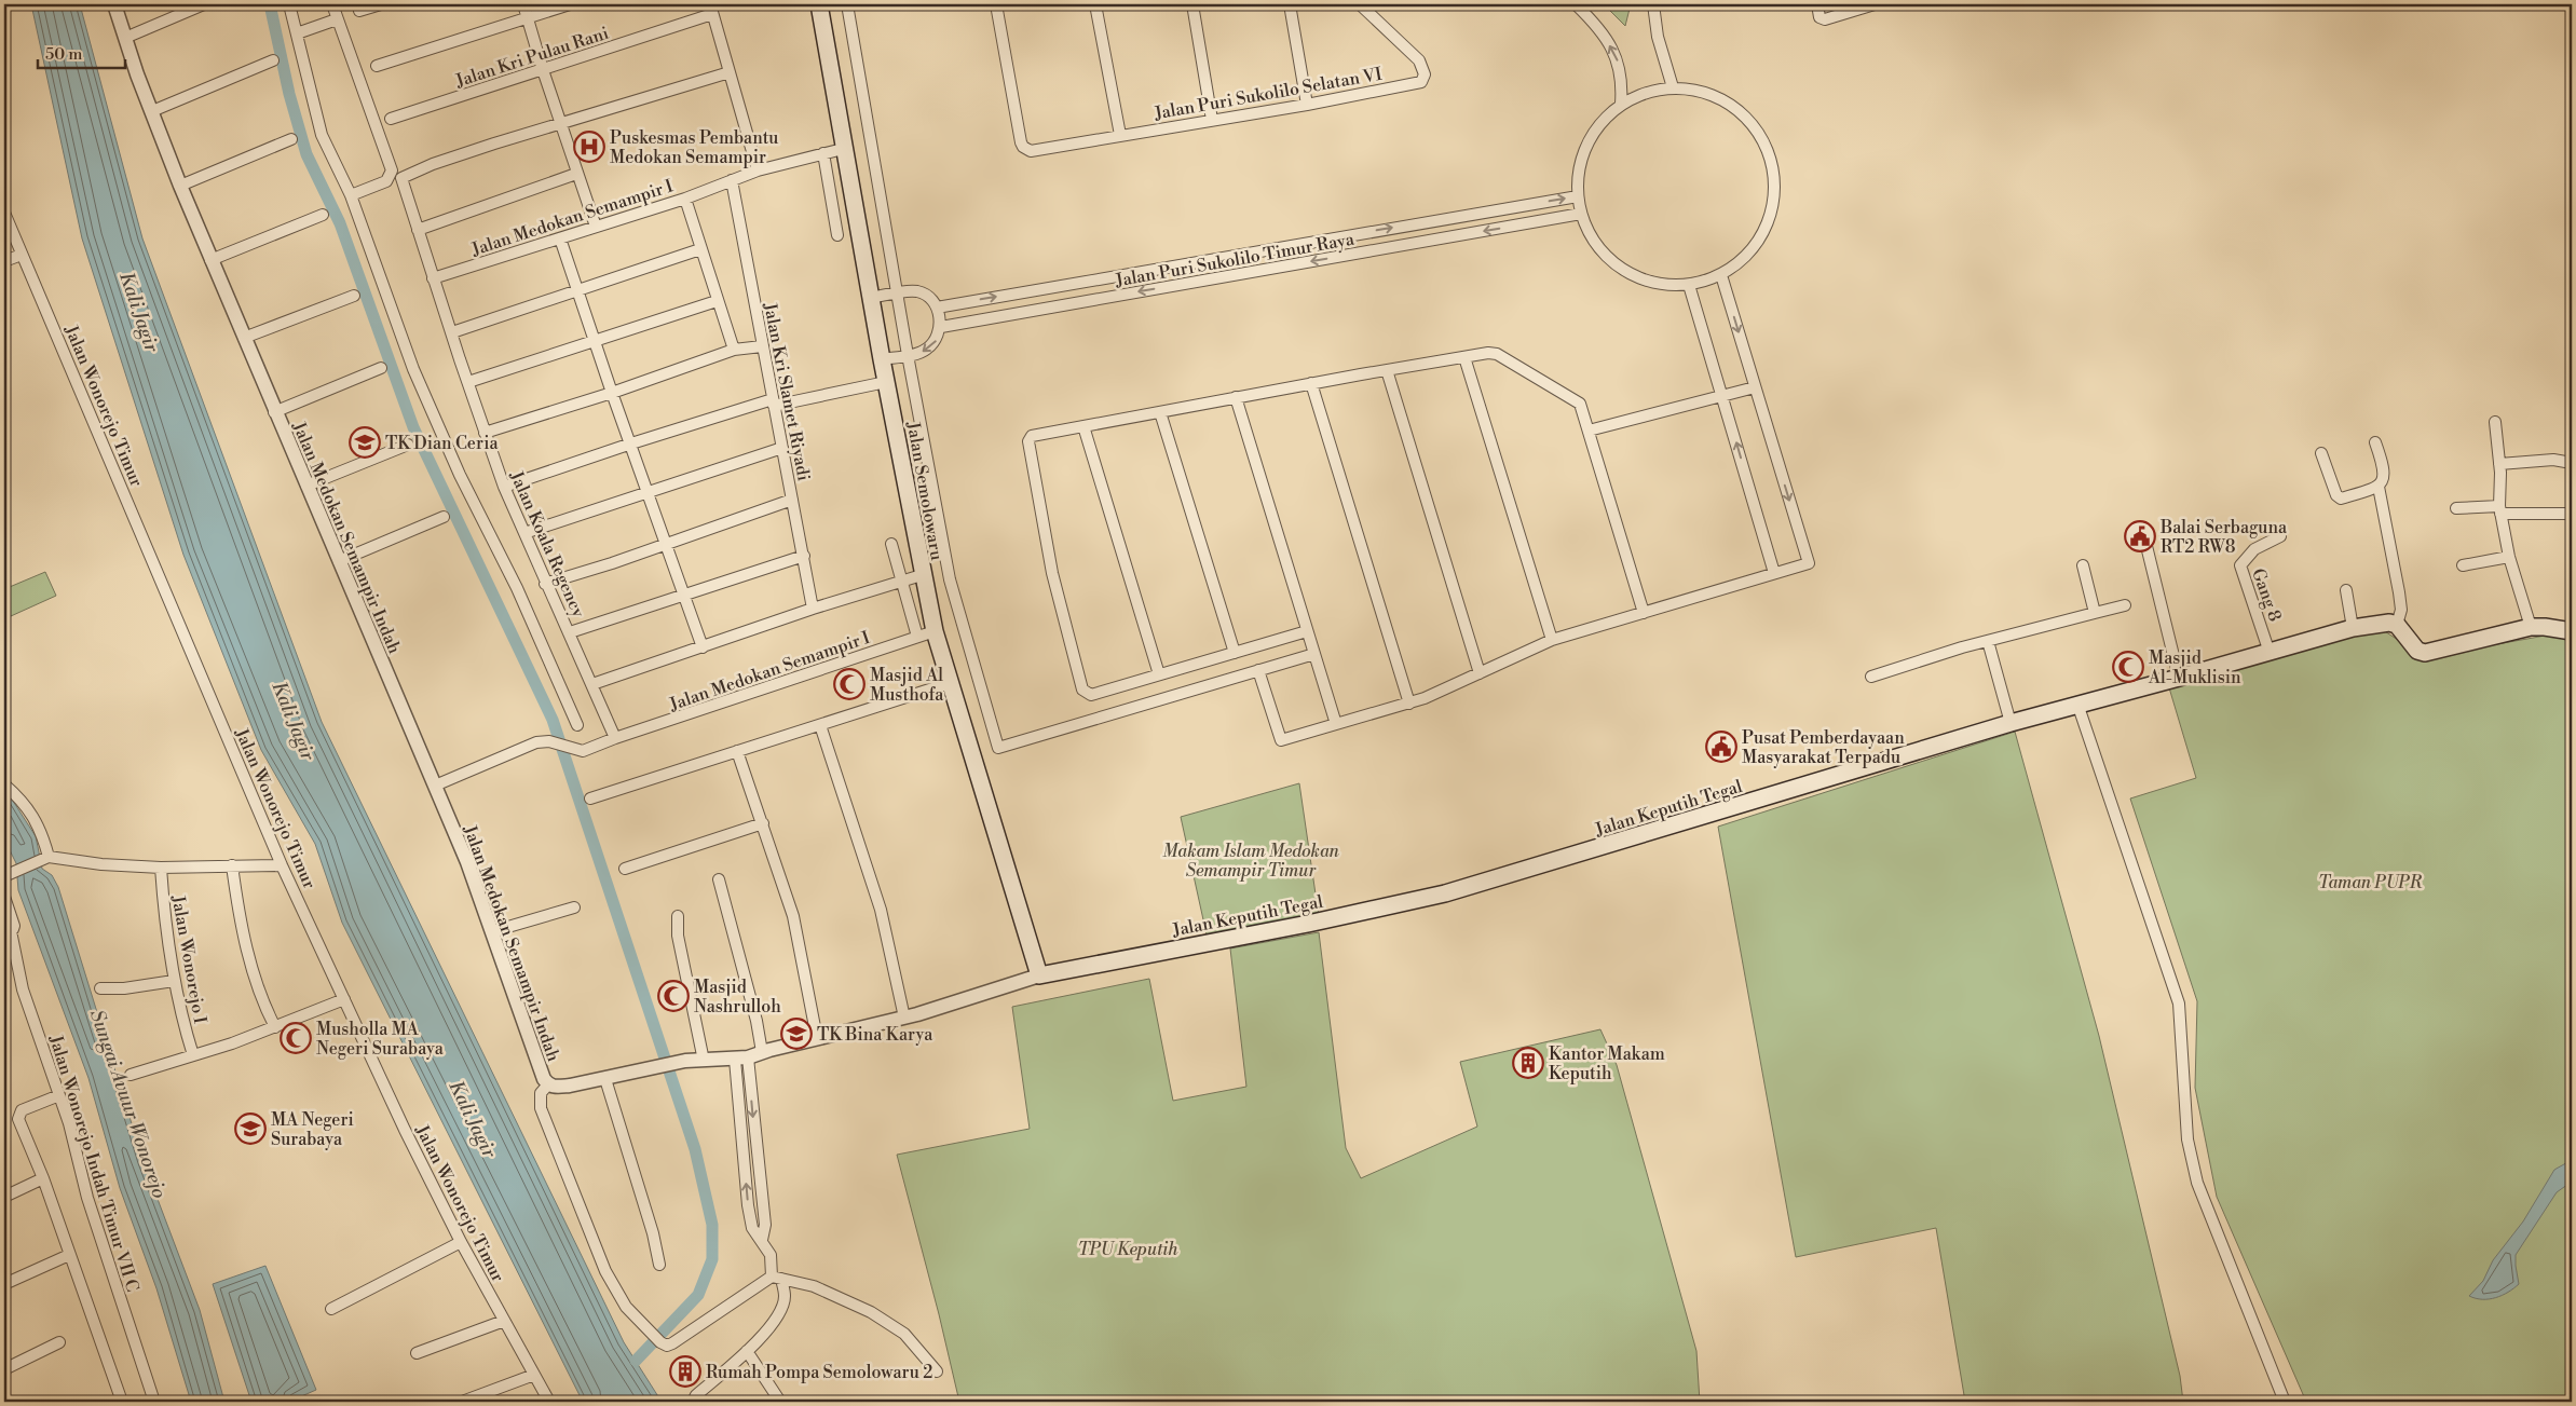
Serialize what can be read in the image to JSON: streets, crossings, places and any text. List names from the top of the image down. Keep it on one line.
{"streets":{"main road":["Jalan Semolowaru","Jalan Keputih Tegal"],"street":["Jalan Kri Pulau Rani","Jalan Puri Sukolilo Selatan VI","Jalan Medokan Semampir I","Jalan Puri Sukolilo Timur Raya","Jalan Kri Slamet Riyadi","Jalan Wonorejo Timur","Jalan Medokan Semampir Indah","Jalan Koala Regency","Gang 8","Jalan Wonorejo I","Jalan Wonorejo Indah Timur VII C"]},"crossings":[["Jalan Medokan Semampir I","Jalan Kri Slamet Riyadi"],["Jalan Medokan Semampir I","Jalan Semolowaru"],["Jalan Medokan Semampir I","Jalan Medokan Semampir Indah"],["Jalan Medokan Semampir I","Jalan Koala Regency"],["Jalan Semolowaru","Jalan Keputih Tegal"],["Gang 8","Jalan Keputih Tegal"]],"water":["Kali Jagir","Sungai Avuur Wonorejo"],"parks":["Makam Islam Medokan Semampir Timur","Taman PUPR","TPU Keputih"],"places":{"hospital":["Puskesmas Pembantu Medokan Semampir"],"school or university":["TK Dian Ceria","TK Bina Karya","MA Negeri Surabaya"],"public building":["Balai Serbaguna RT2 RW8","Pusat Pemberdayaan Masyarakat Terpadu"],"mosque":["Masjid Al-Muklisin","Masjid Al Musthofa","Masjid Nashrulloh","Musholla MA Negeri Surabaya"],"building":["Kantor Makam Keputih","Rumah Pompa Semolowaru 2"]},"scale_bar":"50 m"}
